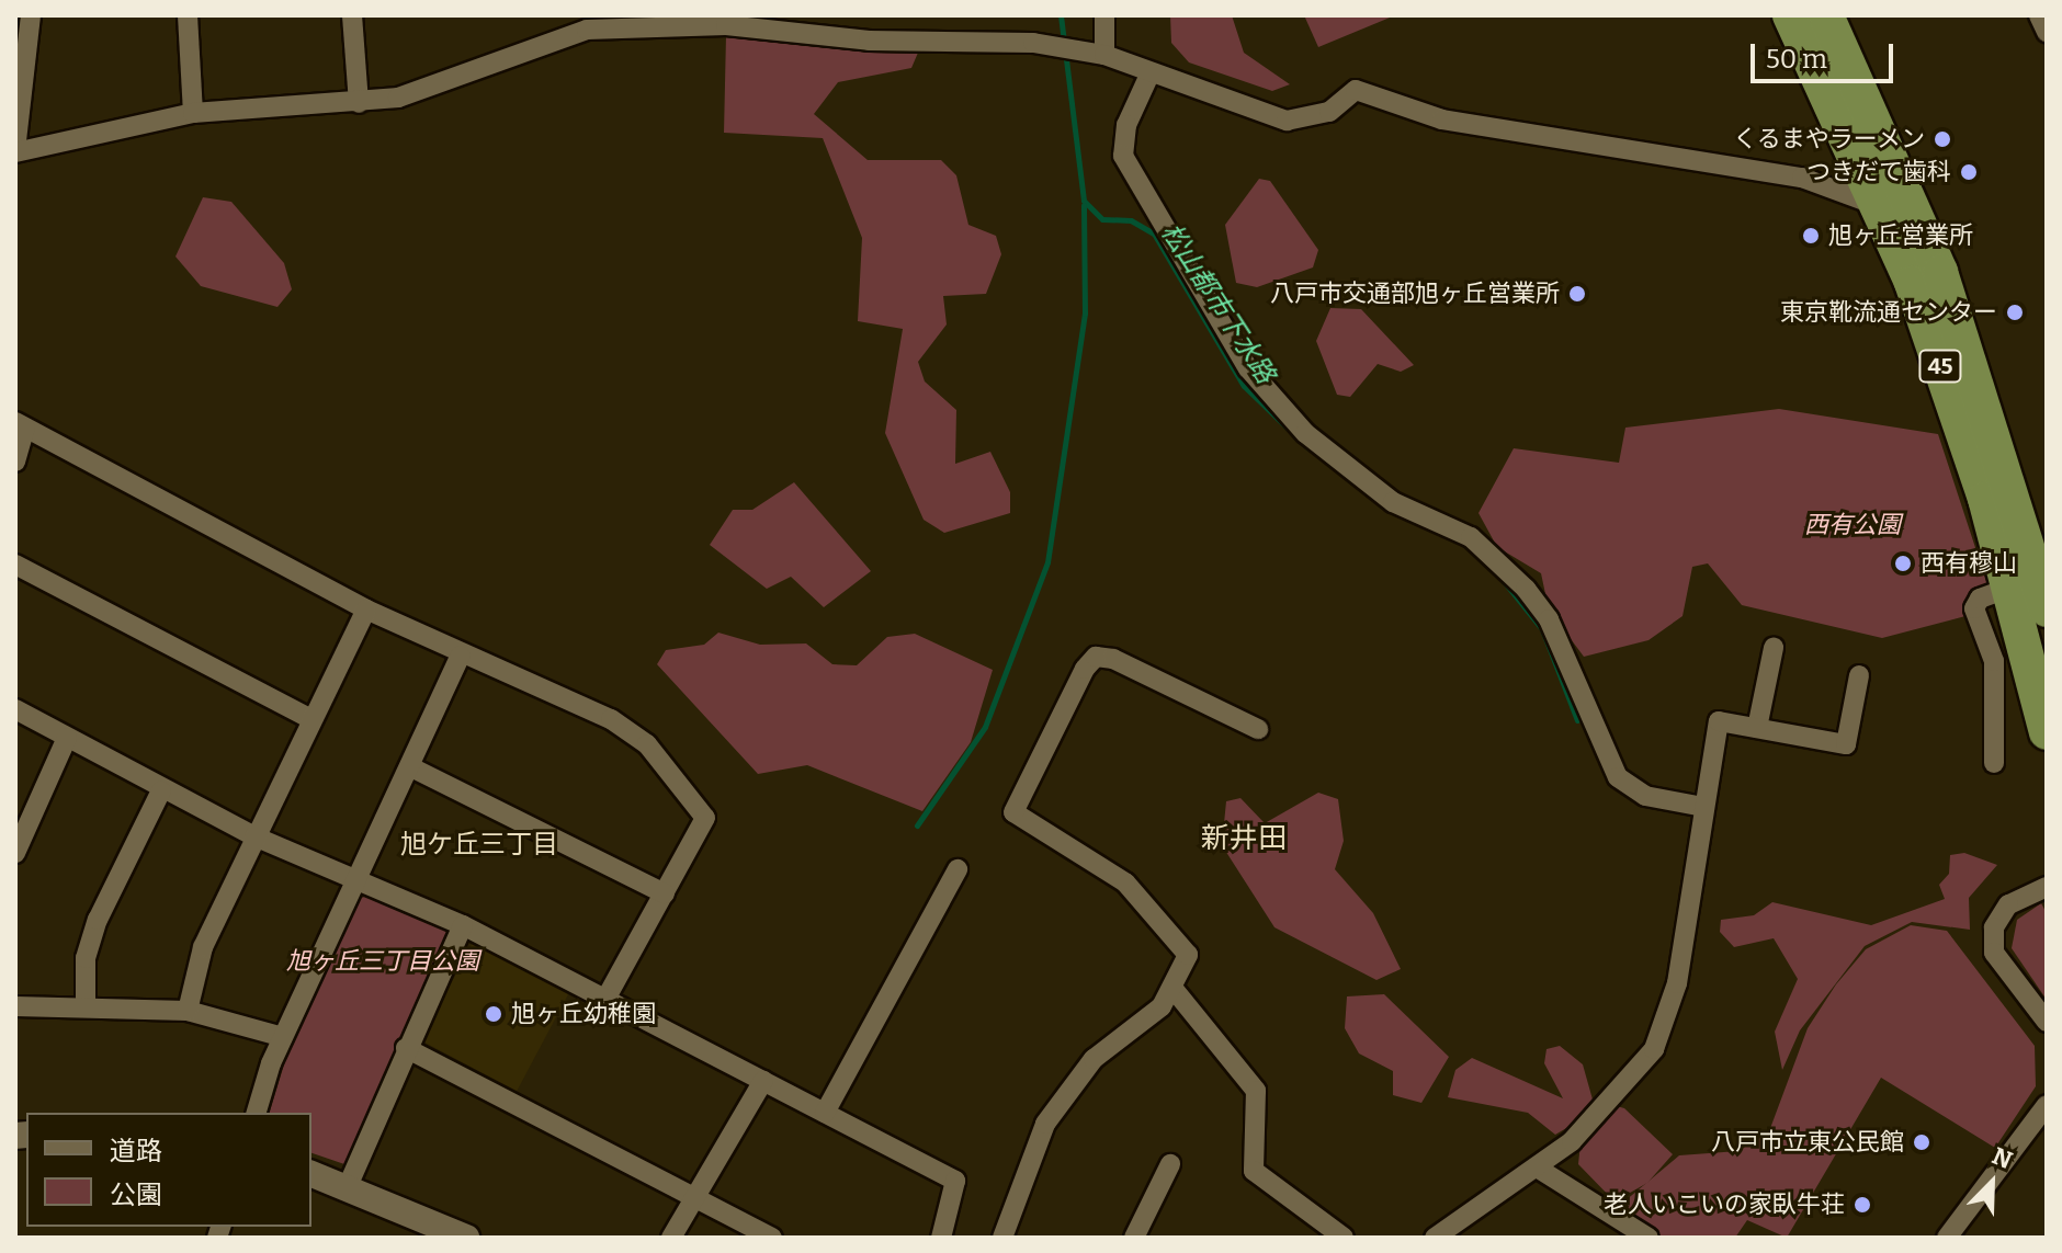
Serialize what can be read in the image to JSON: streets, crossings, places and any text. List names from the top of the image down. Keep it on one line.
{"streets":{"highway":["45"]},"districts":["新井田","旭ケ丘三丁目"],"water":["松山都市下水路"],"parks":["西有公園","旭ヶ丘三丁目公園"],"places":["くるまやラーメン","つきだて歯科","旭ヶ丘営業所","八戸市交通部旭ヶ丘営業所","東京靴流通センター","西有穆山","旭ヶ丘幼稚園","八戸市立東公民館","老人いこいの家臥牛荘"],"legend":["道路","公園"],"scale_bar":"50 m","north":"top right"}
